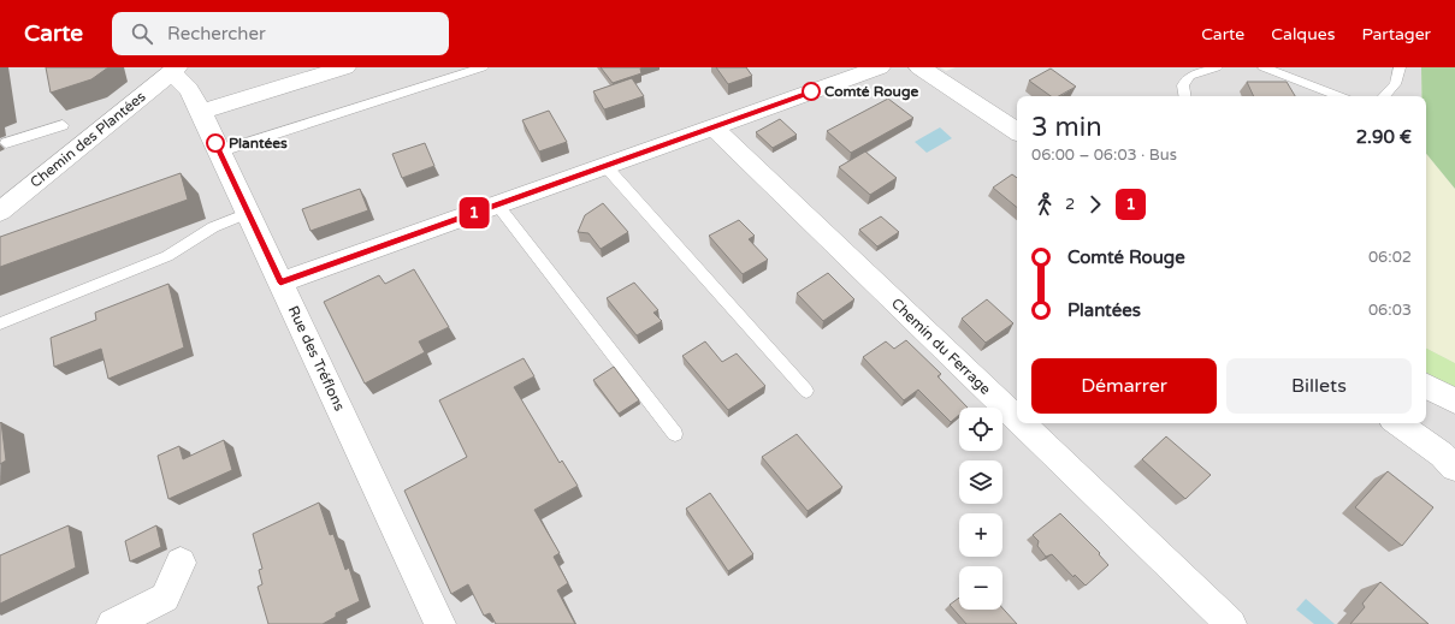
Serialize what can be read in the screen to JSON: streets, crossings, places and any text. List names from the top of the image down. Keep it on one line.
{"streets":{"street":["Chemin des Plantées","Chemin du Ferrage","Rue des Tréflons"]},"crossings":[["Chemin des Plantées","Rue des Tréflons"]],"places":["Comté Rouge","Plantées"],"lines":["bus line 1"],"page":{"header":"Carte","search":"Rechercher","nav":["Carte","Calques","Partager"],"on_map":"1","heading":["3 min","06:00 – 06:03 · Bus","2.90 €"],"legs":["2","1"],"list":[{"name":"Comté Rouge","value":"06:02"},{"name":"Plantées","value":"06:03"}],"buttons":["Démarrer","Billets"],"map_buttons":["+","−"]}}
